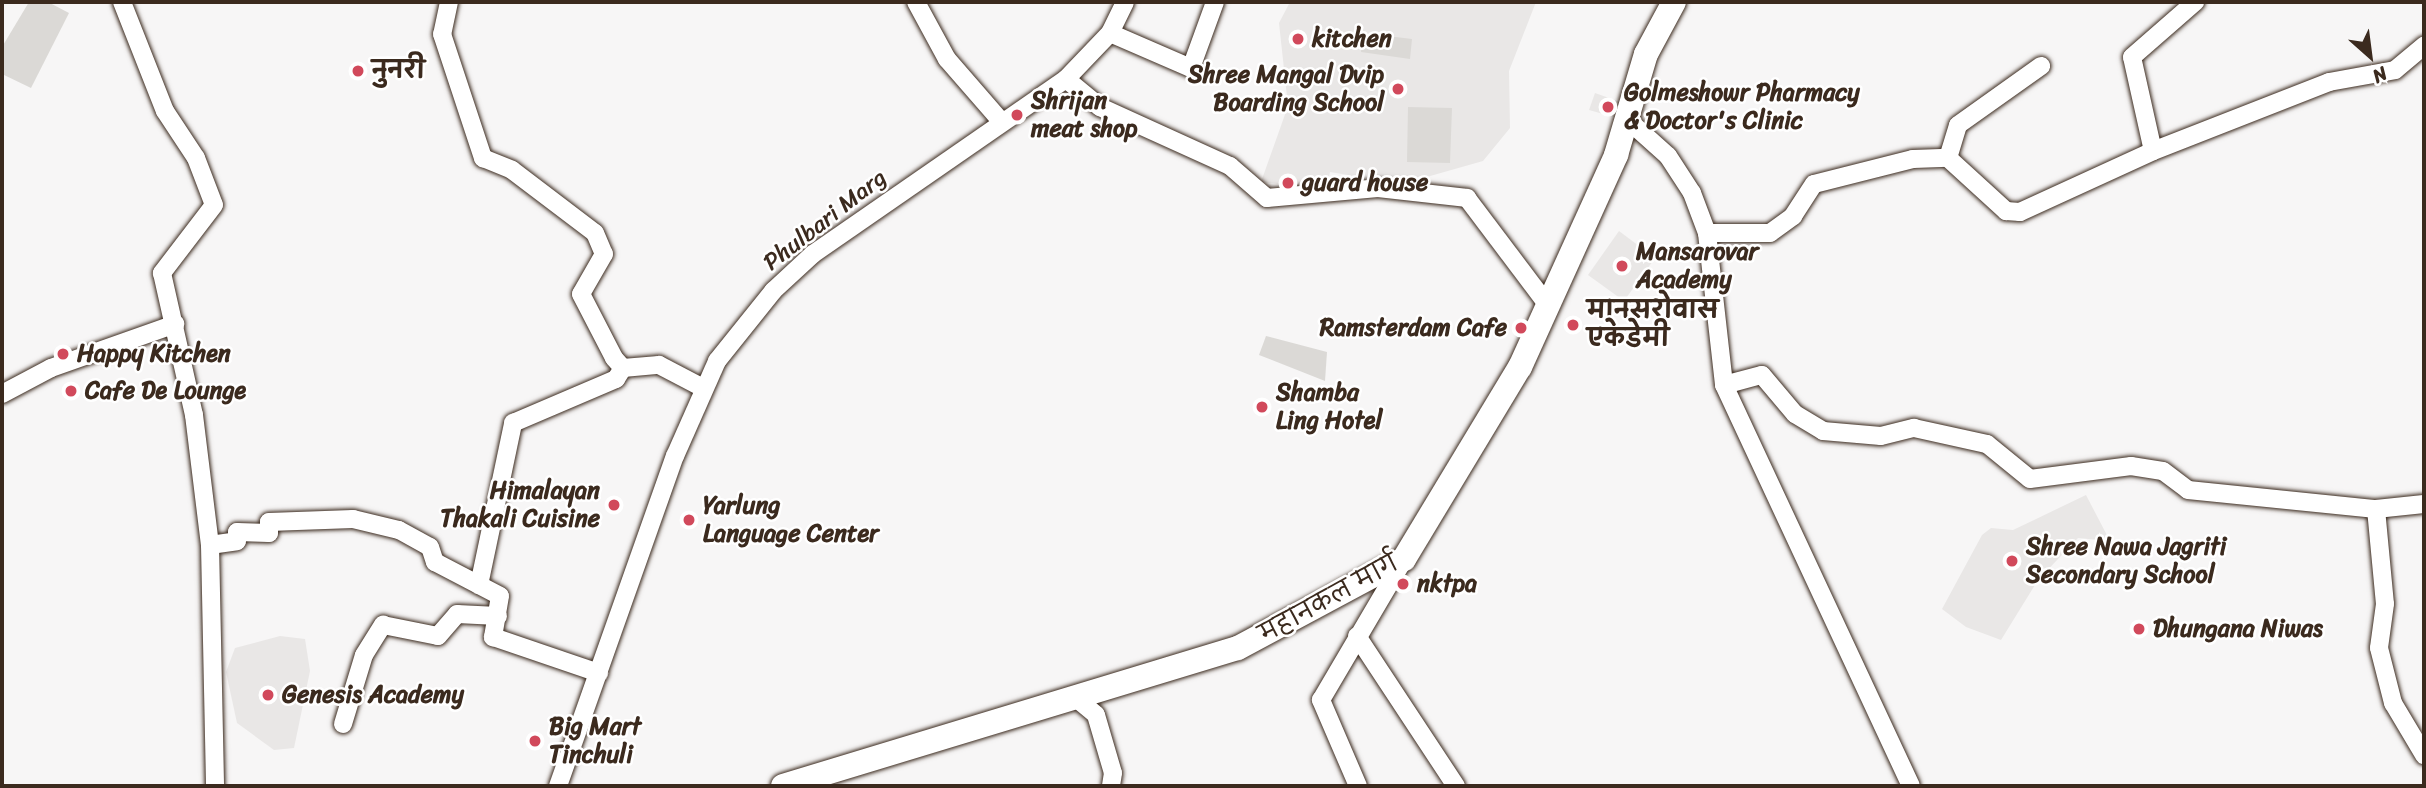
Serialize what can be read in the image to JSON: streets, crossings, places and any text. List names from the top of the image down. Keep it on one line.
{"streets":{"main road":["महानकल मार्ग"],"street":["Phulbari Marg"]},"places":["kitchen","नुनरी","Shree Mangal Dvip Boarding School","Golmeshowr Pharmacy & Doctor's Clinic","Shrijan meat shop","guard house","Mansarovar Academy","मानसरोवास एकेडेमी","Ramsterdam Cafe","Happy Kitchen","Cafe De Lounge","Shamba Ling Hotel","Himalayan Thakali Cuisine","Yarlung Language Center","Shree Nawa Jagriti Secondary School","nktpa","Dhungana Niwas","Genesis Academy","Big Mart Tinchuli"],"north":"bottom right"}
